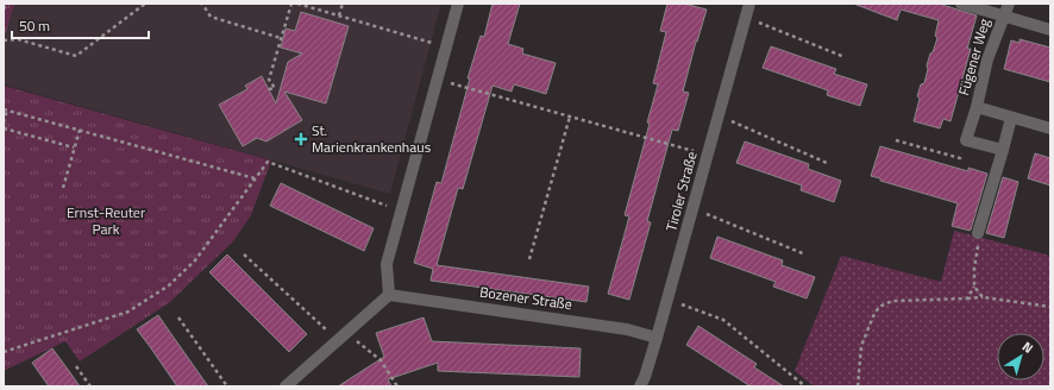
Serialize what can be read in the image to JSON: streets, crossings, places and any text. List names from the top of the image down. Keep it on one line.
{"streets":{"street":["Fügener Weg","Tiroler Straße","Bozener Straße"]},"crossings":[["Tiroler Straße","Bozener Straße"]],"parks":["Ernst-Reuter Park"],"places":{"health":["St. Marienkrankenhaus"]},"scale_bar":"50 m","north":"top right"}
